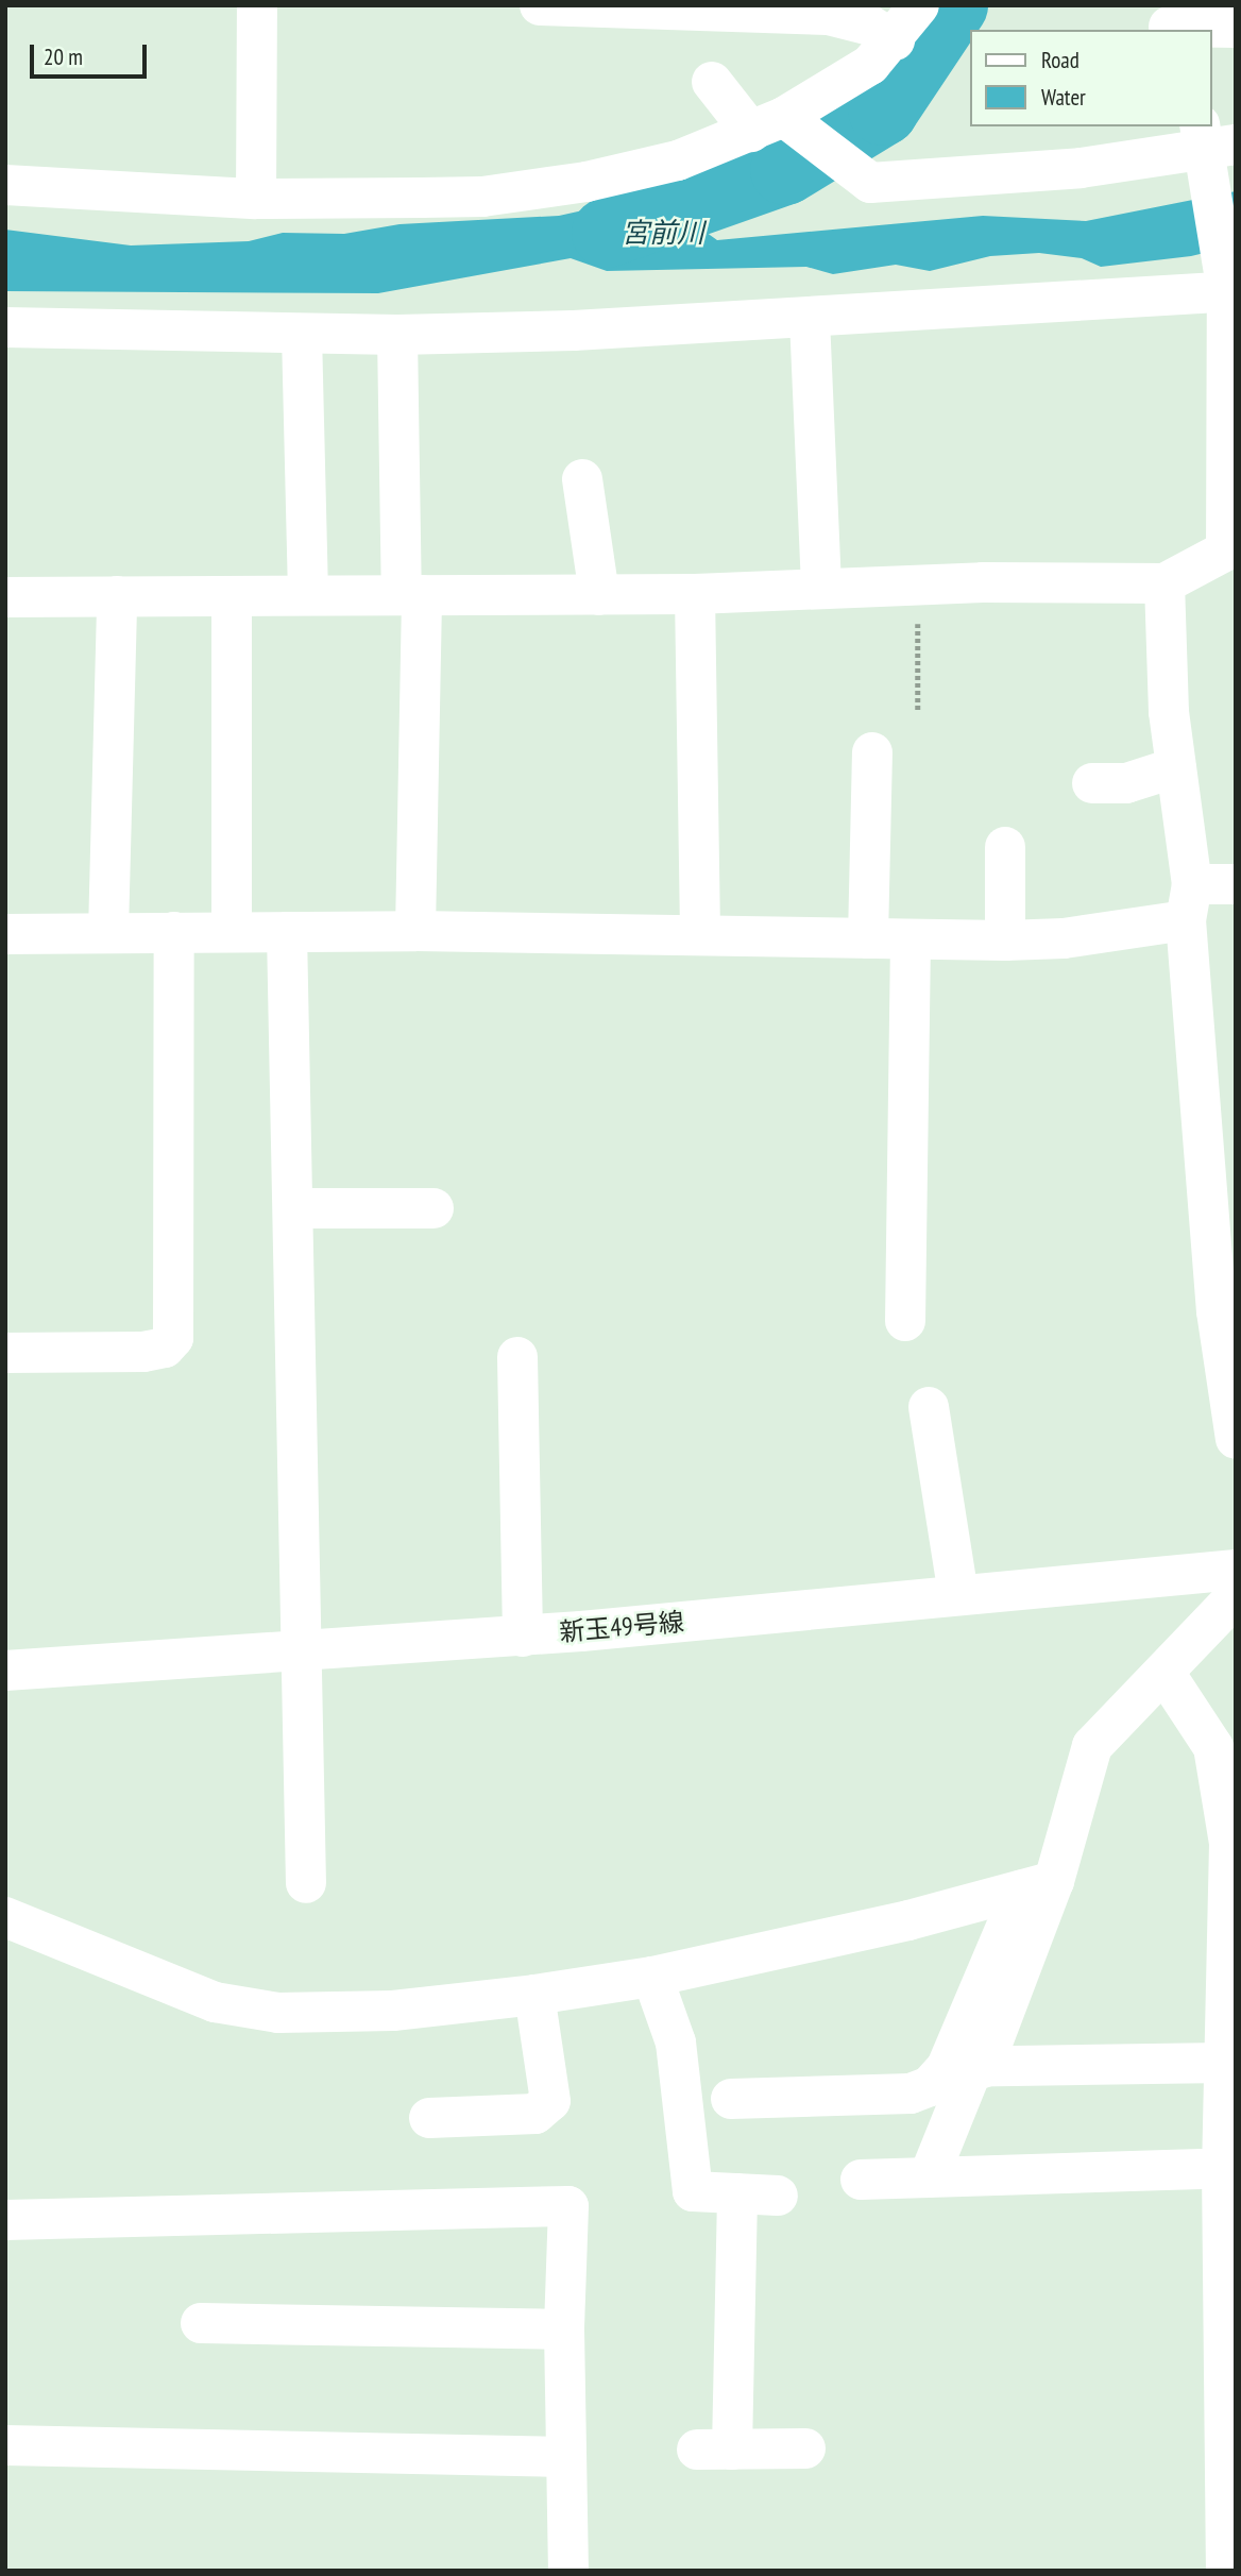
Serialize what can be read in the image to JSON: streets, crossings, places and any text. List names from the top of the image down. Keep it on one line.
{"streets":{"street":["新玉49号線"]},"water":["宮前川"],"legend":["Road","Water"],"scale_bar":"20 m"}
